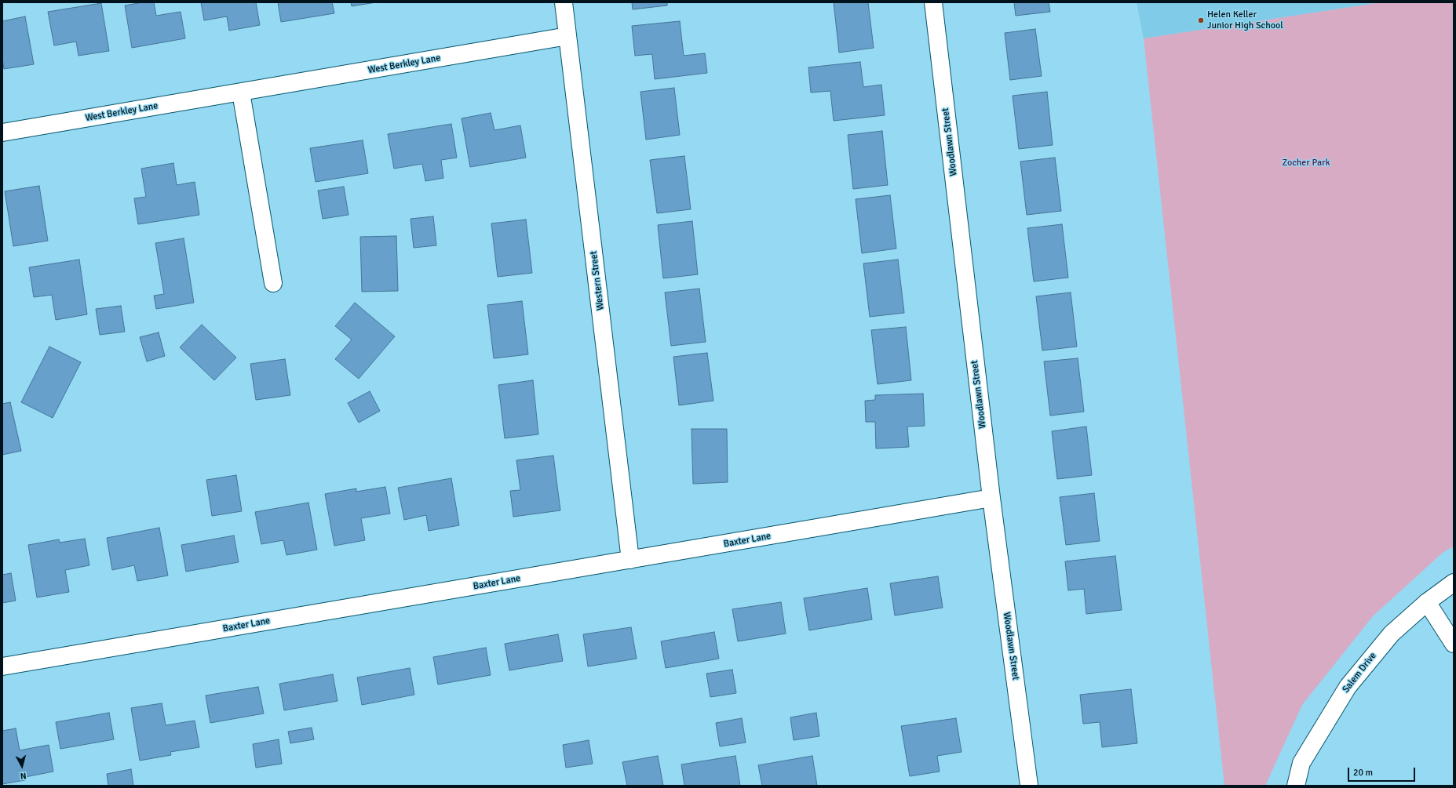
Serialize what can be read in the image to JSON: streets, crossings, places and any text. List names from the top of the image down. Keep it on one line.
{"streets":{"street":["West Berkley Lane","Woodlawn Street","Western Street","Baxter Lane","Salem Drive"]},"crossings":[["West Berkley Lane","Western Street"],["Woodlawn Street","Baxter Lane"],["Western Street","Baxter Lane"]],"parks":["Zocher Park"],"places":["Helen Keller Junior High School"],"scale_bar":"20 m","north":"bottom"}
